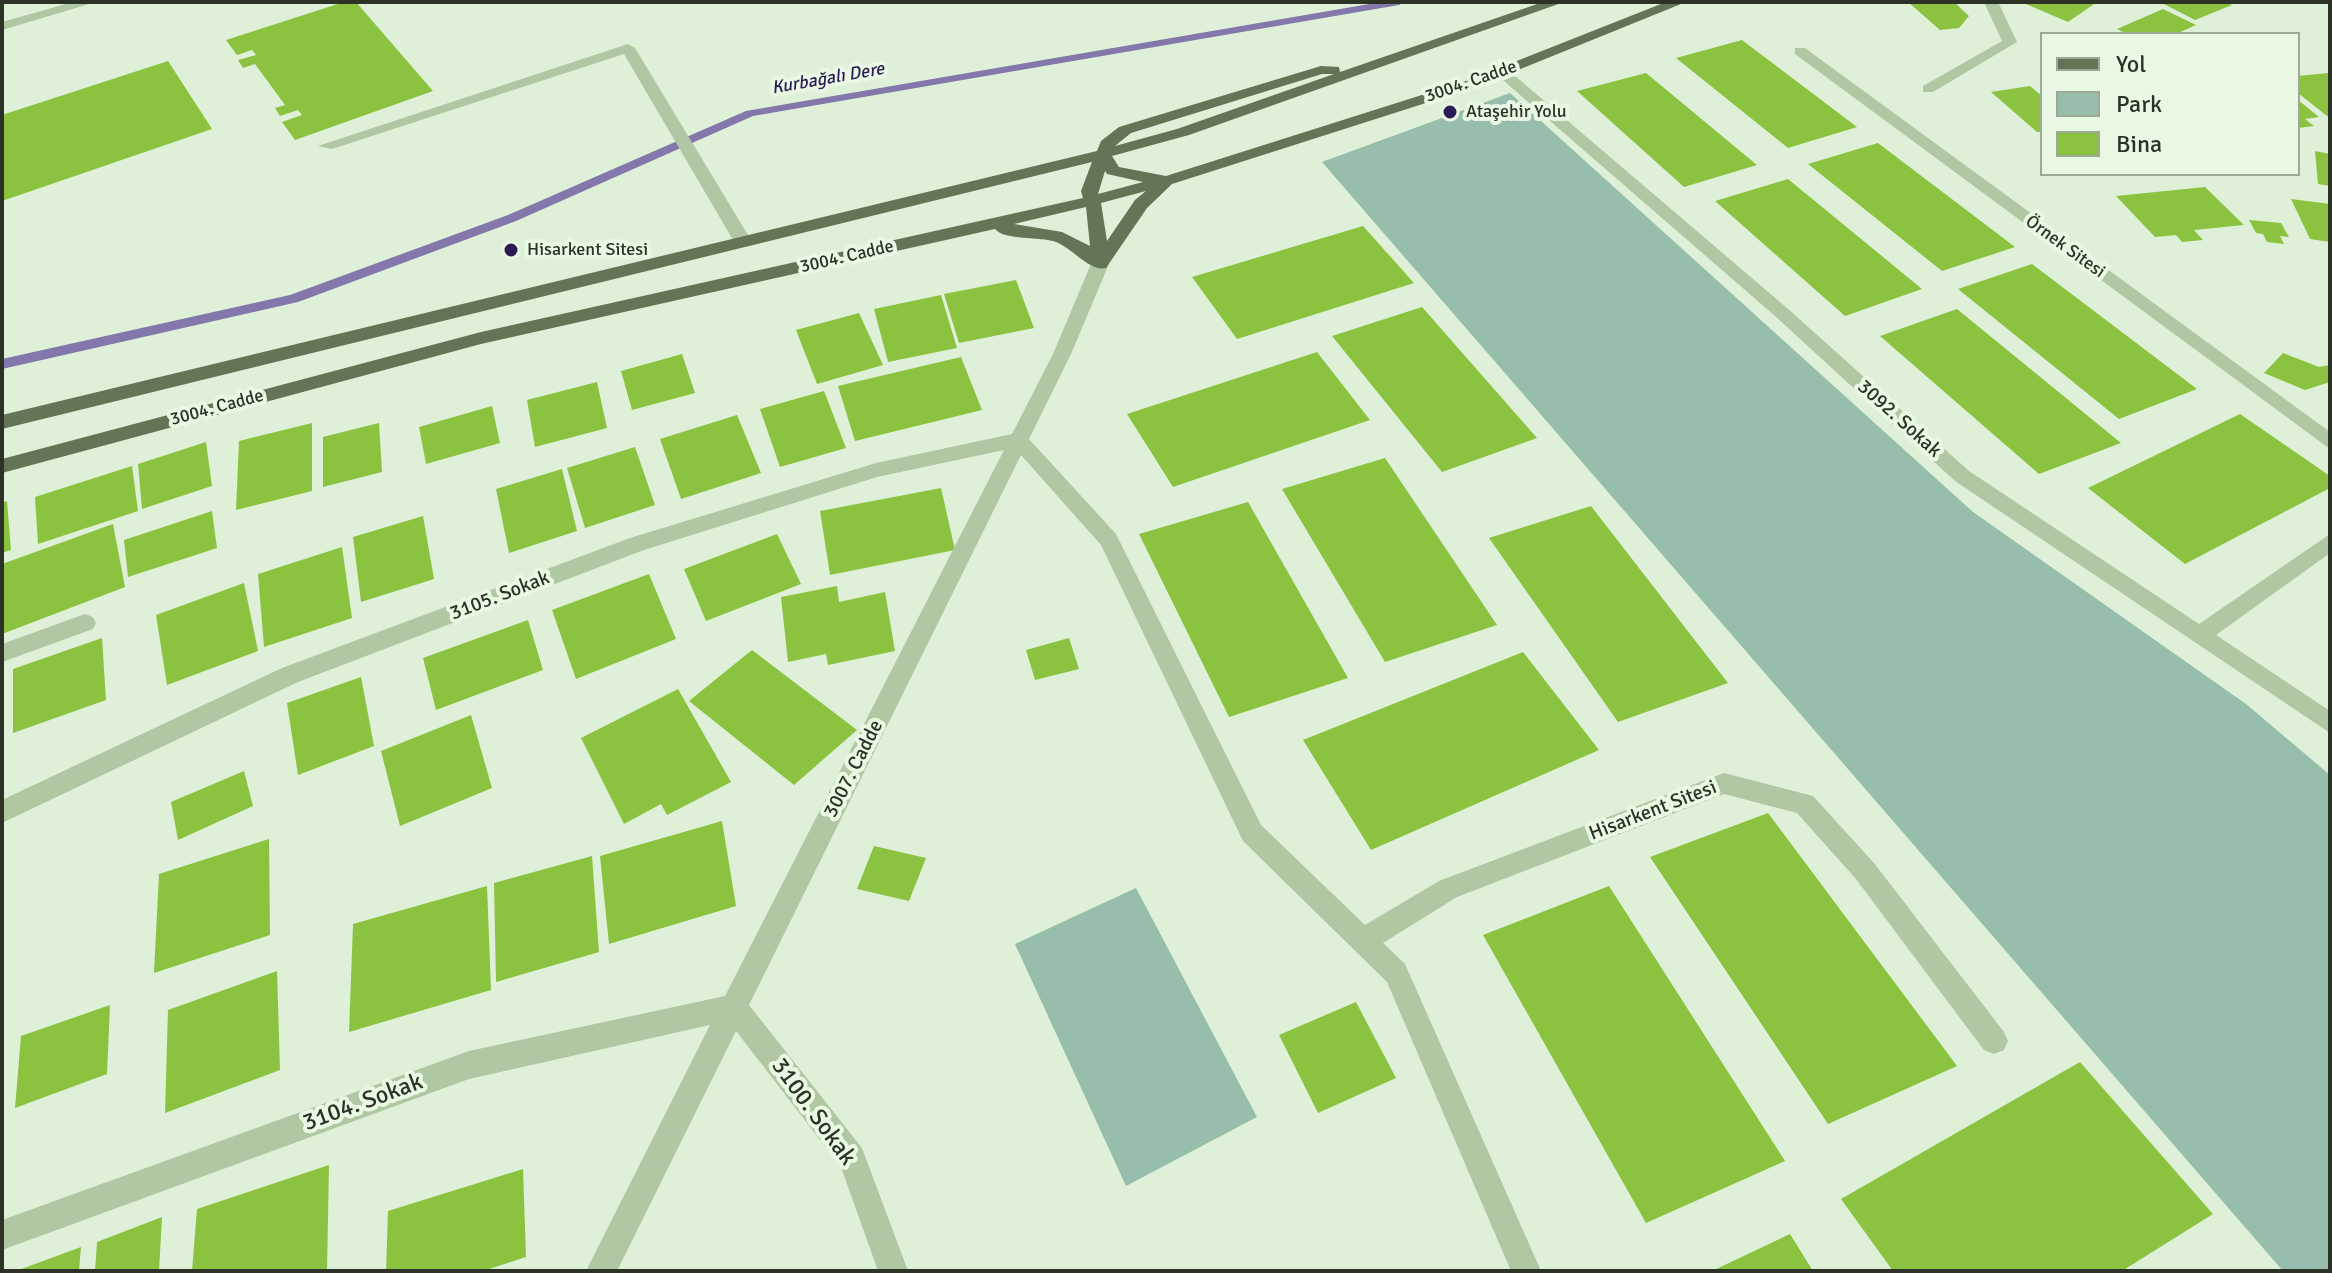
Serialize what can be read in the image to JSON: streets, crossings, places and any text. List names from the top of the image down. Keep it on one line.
{"streets":{"main road":["3004. Cadde"],"street":["Örnek Sitesi","3092. Sokak","3105. Sokak","3007. Cadde","Hisarkent Sitesi","3104. Sokak","3100. Sokak"]},"crossings":[["3004. Cadde","3092. Sokak"],["3105. Sokak","3007. Cadde"],["3007. Cadde","3104. Sokak"],["3007. Cadde","3100. Sokak"],["3104. Sokak","3100. Sokak"]],"water":["Kurbağalı Dere"],"places":["Ataşehir Yolu","Hisarkent Sitesi"],"legend":["Yol","Park","Bina"]}
